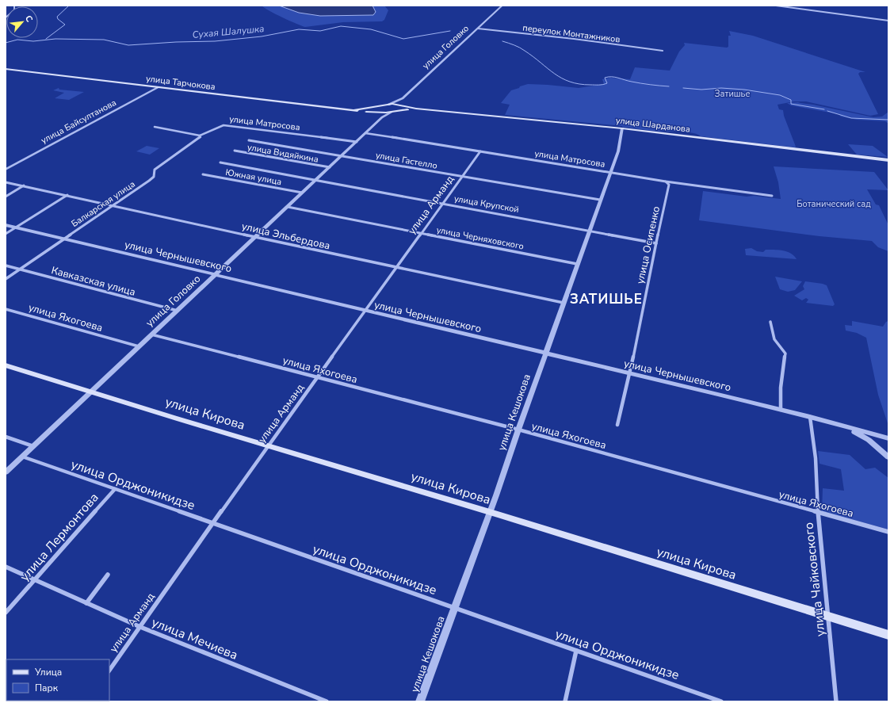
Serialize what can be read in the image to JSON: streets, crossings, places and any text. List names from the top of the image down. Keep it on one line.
{"streets":{"main road":["улица Тарчокова","улица Шарданова","улица Кирова"],"street":["переулок Монтажников","улица Головко","улица Байсултанова","улица Матросова","улица Видяйкина","улица Гастелло","Южная улица","Балкарская улица","улица Крупской","улица Арманд","улица Эльбердова","улица Черняховского","улица Осипенко","улица Чернышевского","Кавказская улица","улица Яхогоева","улица Кешокова","улица Орджоникидзе","улица Лермонтова","улица Чайковского","улица Мечиева"]},"crossings":[["переулок Монтажников","улица Головко"],["улица Головко","улица Матросова"],["улица Головко","улица Видяйкина"],["улица Головко","улица Гастелло"],["улица Головко","Южная улица"],["улица Головко","улица Крупской"],["улица Головко","улица Эльбердова"],["улица Головко","улица Черняховского"],["улица Головко","улица Чернышевского"],["улица Головко","Кавказская улица"],["улица Головко","улица Яхогоева"],["улица Головко","улица Кирова"],["улица Головко","улица Орджоникидзе"],["улица Тарчокова","улица Байсултанова"],["улица Матросова","Балкарская улица"],["улица Матросова","улица Арманд"],["улица Матросова","улица Осипенко"],["улица Матросова","улица Кешокова"],["улица Шарданова","улица Кешокова"],["улица Гастелло","улица Арманд"],["улица Гастелло","улица Кешокова"],["Балкарская улица","улица Эльбердова"],["Балкарская улица","улица Чернышевского"],["Балкарская улица","Кавказская улица"],["улица Крупской","улица Арманд"],["улица Крупской","улица Осипенко"],["улица Крупской","улица Кешокова"],["улица Арманд","улица Эльбердова"],["улица Арманд","улица Черняховского"],["улица Арманд","улица Чернышевского"],["улица Арманд","улица Яхогоева"],["улица Арманд","улица Кирова"],["улица Арманд","улица Орджоникидзе"],["улица Арманд","улица Мечиева"],["улица Эльбердова","улица Кешокова"],["улица Черняховского","улица Кешокова"],["улица Осипенко","улица Чернышевского"],["улица Чернышевского","улица Кешокова"],["улица Чернышевского","улица Чайковского"],["улица Яхогоева","улица Кешокова"],["улица Яхогоева","улица Чайковского"],["улица Кешокова","улица Кирова"],["улица Кешокова","улица Орджоникидзе"],["улица Кирова","улица Чайковского"],["улица Орджоникидзе","улица Лермонтова"],["улица Лермонтова","улица Мечиева"]],"districts":["ЗАТИШЬЕ"],"water":["Сухая Шалушка"],"parks":["Затишье","Ботанический сад"],"legend":["Улица","Парк"],"north":"top right"}
